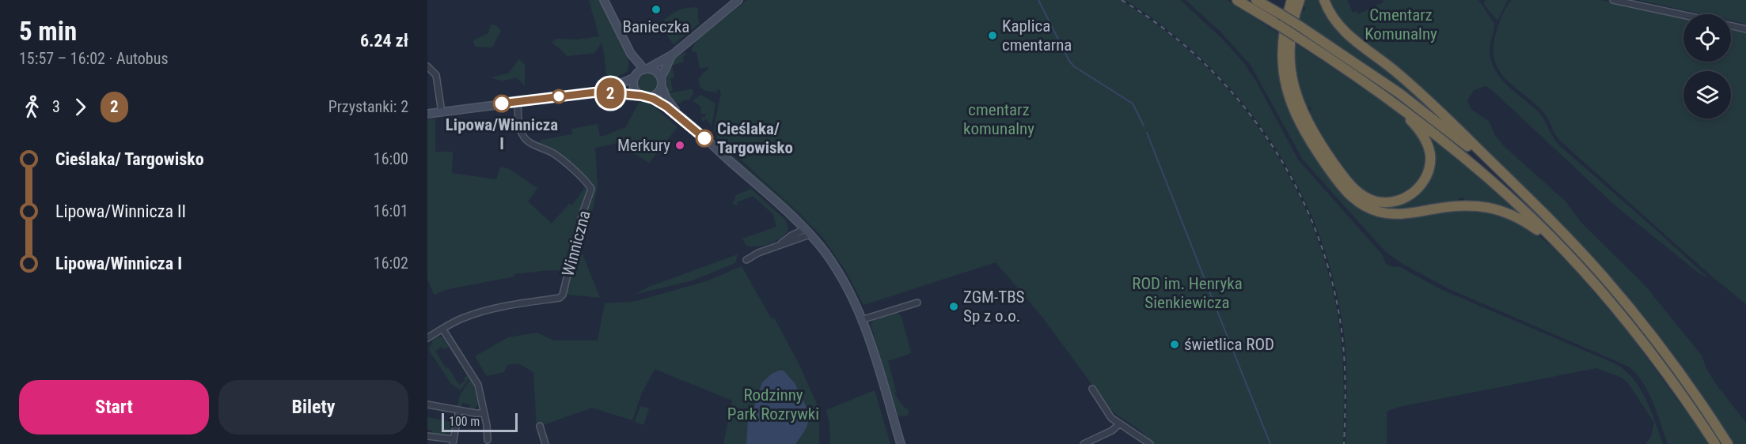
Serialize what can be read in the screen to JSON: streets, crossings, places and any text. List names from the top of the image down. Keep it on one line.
{"streets":{"street":["Winniczna"]},"parks":["Cmentarz Komunalny","cmentarz komunalny","ROD im. Henryka Sienkiewicza","Rodzinny Park Rozrywki"],"places":["Banieczka","Kaplica cmentarna","Lipowa/Winnicza I","Cieślaka/ Targowisko","Merkury","ZGM-TBS Sp z o.o.","świetlica ROD"],"lines":["bus line 2"],"scale_bar":"100 m","page":{"heading":["5 min","15:57 – 16:02 · Autobus","6.24 zł"],"on_map":"2","legs":["3","2","Przystanki: 2"],"list":[{"name":"Cieślaka/ Targowisko","value":"16:00"},{"name":"Lipowa/Winnicza II","value":"16:01"},{"name":"Lipowa/Winnicza I","value":"16:02"}],"buttons":["Start","Bilety"],"scale":"100 m"}}
